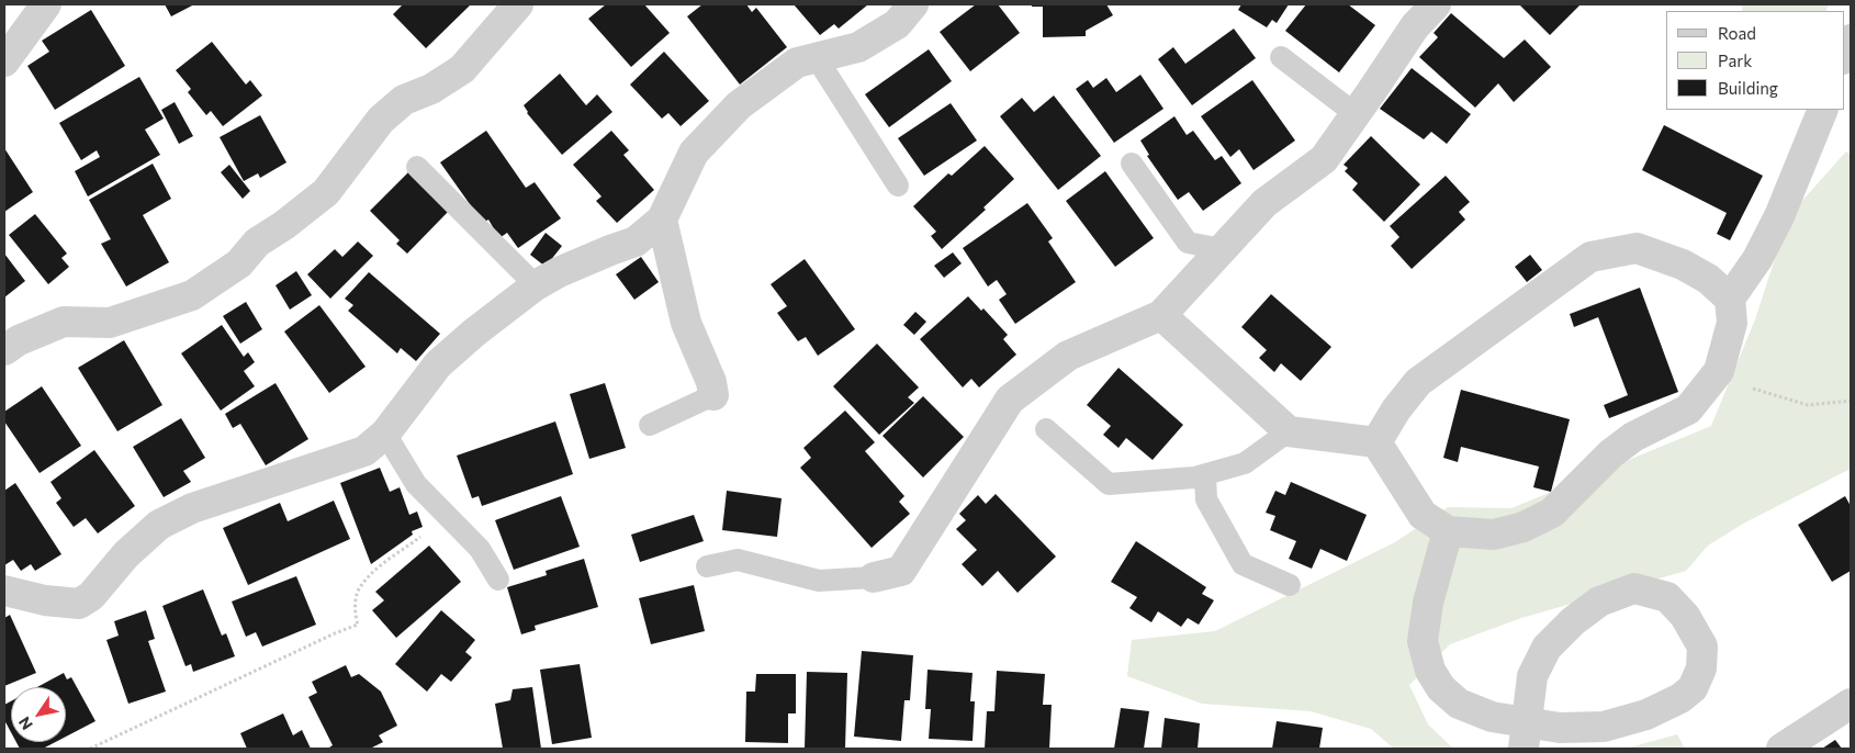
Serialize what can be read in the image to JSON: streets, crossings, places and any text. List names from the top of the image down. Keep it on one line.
{"legend":["Road","Park","Building"],"north":"bottom left"}
